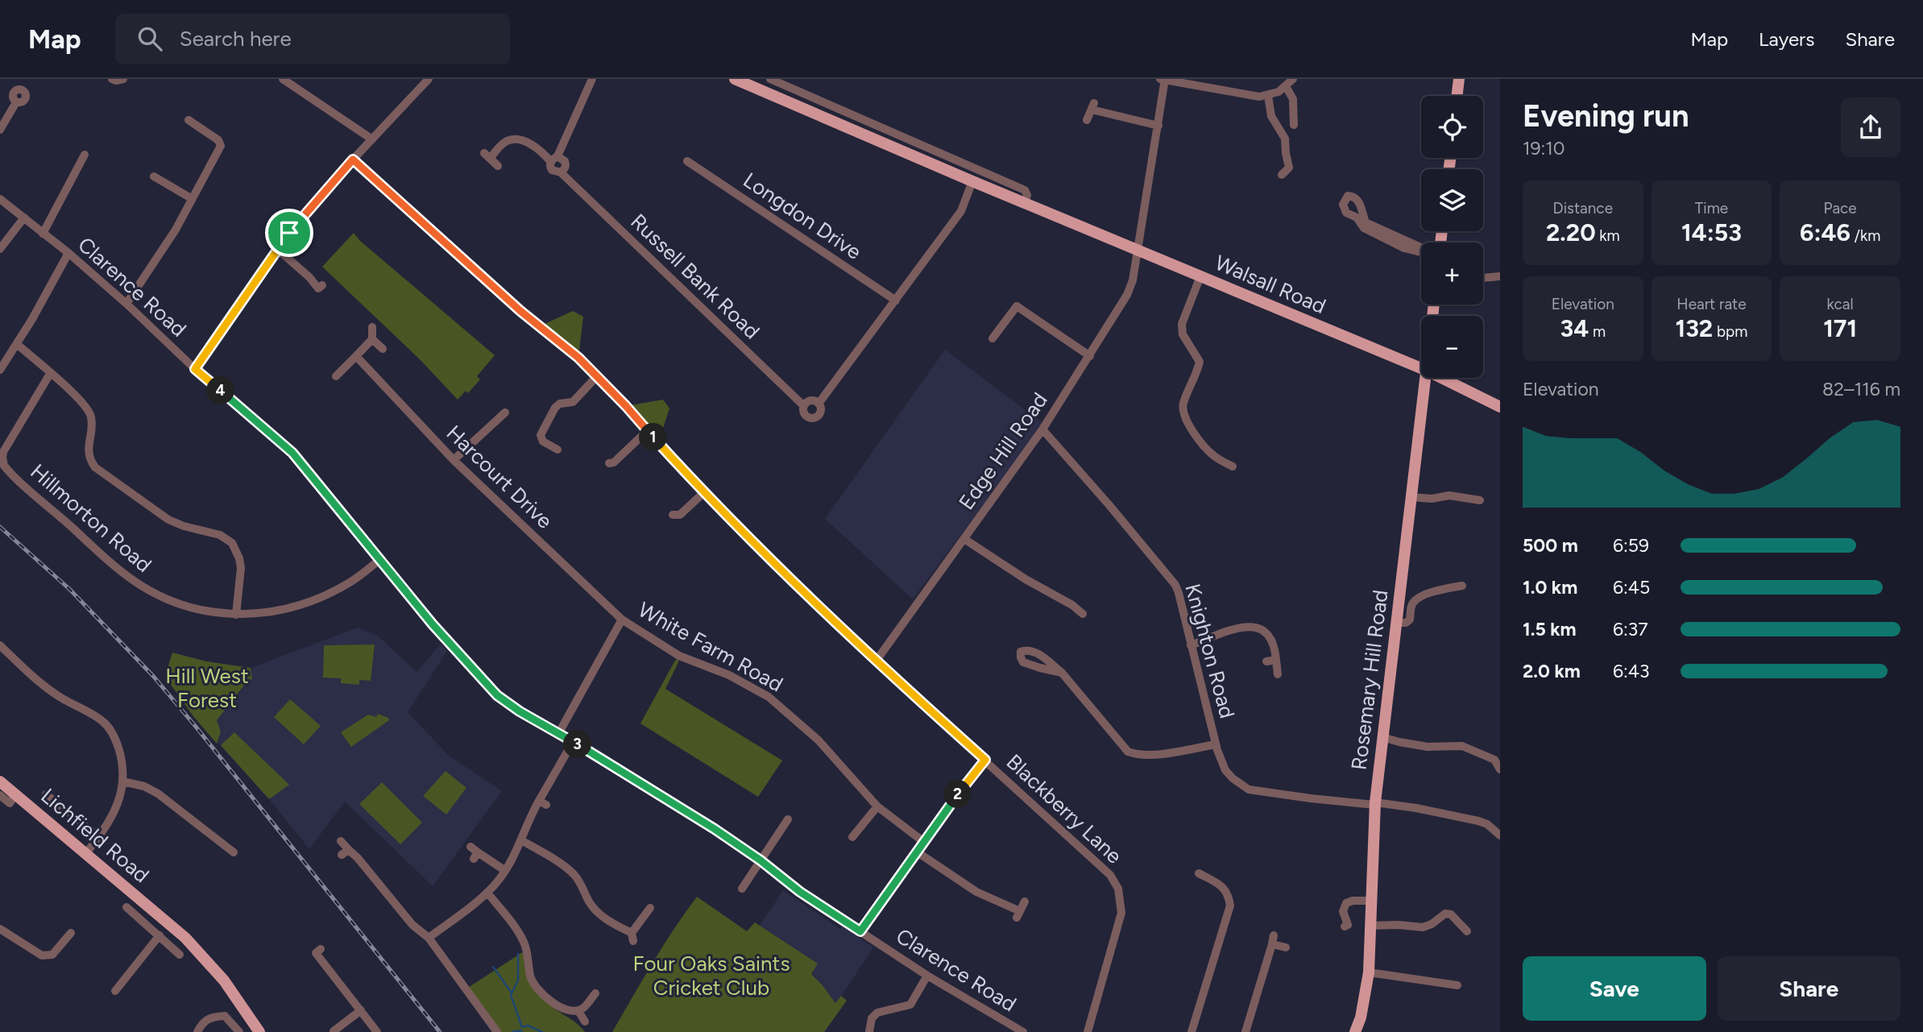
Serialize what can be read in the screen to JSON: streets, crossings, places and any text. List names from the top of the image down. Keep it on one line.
{"streets":{"main road":["Walsall Road","Rosemary Hill Road","Lichfield Road"],"street":["Longdon Drive","Russell Bank Road","Clarence Road","Edge Hill Road","Harcourt Drive","Hillmorton Road","White Farm Road","Knighton Road","Blackberry Lane"]},"crossings":[["Longdon Drive","Russell Bank Road"],["Russell Bank Road","Walsall Road"],["Walsall Road","Edge Hill Road"],["Clarence Road","Hillmorton Road"],["Clarence Road","White Farm Road"],["Edge Hill Road","Knighton Road"],["Edge Hill Road","Blackberry Lane"],["Harcourt Drive","White Farm Road"],["Knighton Road","Rosemary Hill Road"]],"parks":["Hill West Forest","Four Oaks Saints Cricket Club"],"page":{"header":"Map","search":"Search here","nav":["Map","Layers","Share"],"heading":["Evening run","19:10"],"map_buttons":["+","−"],"stats":[["Distance","2.20 km"],["Time","14:53"],["Pace","6:46 /km"],["Elevation","34 m"],["Heart rate","132 bpm"],["kcal","171"]],"chart":["Elevation","82–116 m"],"pins":["4","1","3","2"],"list":[{"name":"500 m","note":"6:59"},{"name":"1.0 km","note":"6:45"},{"name":"1.5 km","note":"6:37"},{"name":"2.0 km","note":"6:43"}],"buttons":["Save","Share"]}}
